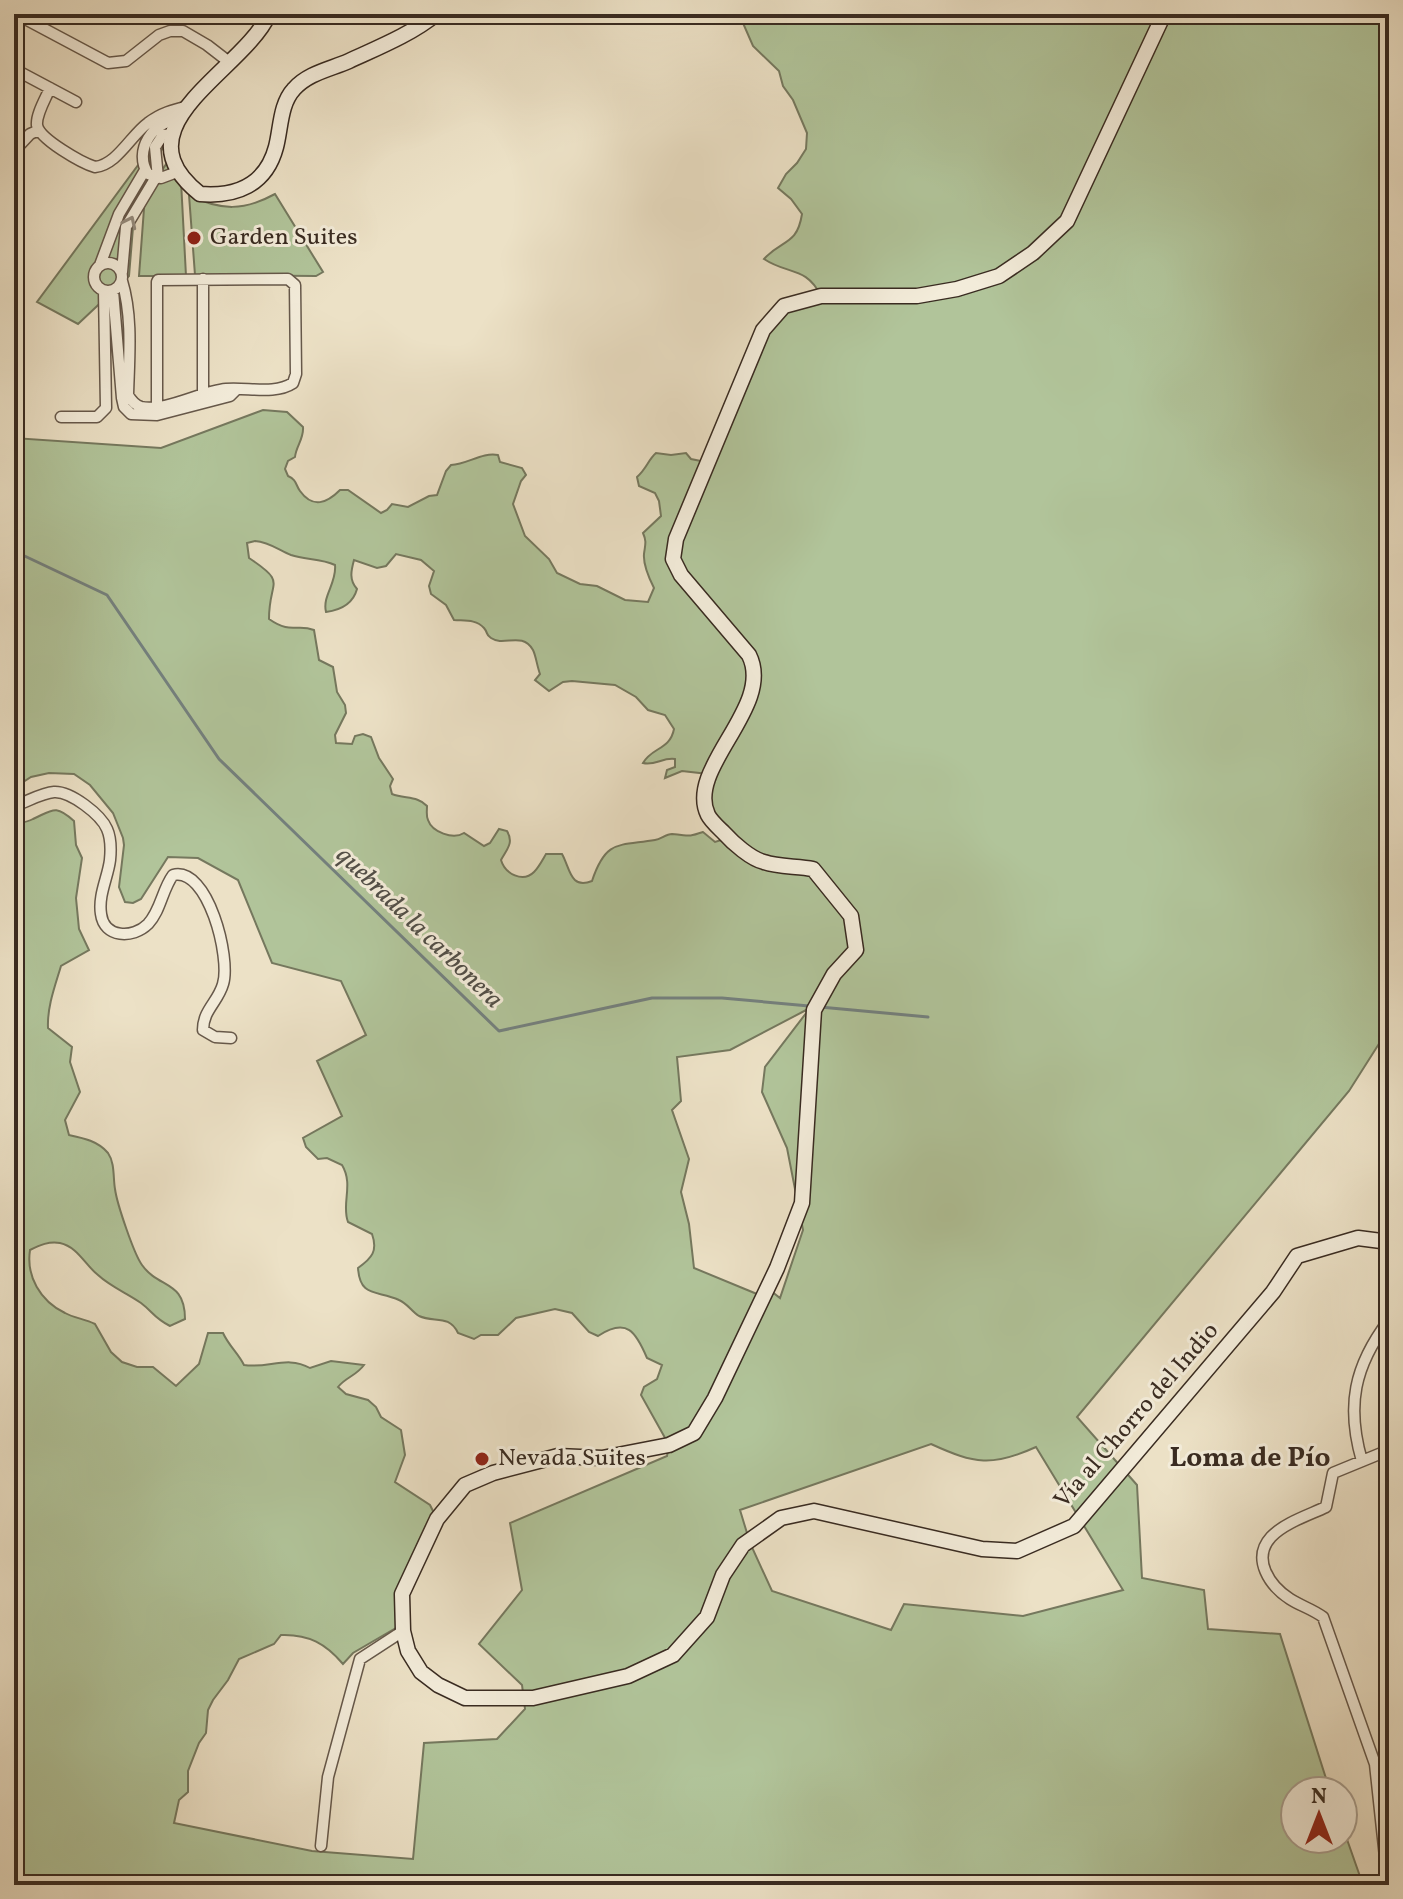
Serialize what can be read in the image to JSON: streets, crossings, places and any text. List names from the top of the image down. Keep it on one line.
{"streets":{"street":["Vía al Chorro del Indio"]},"districts":["Loma de Pío"],"water":["quebrada la carbonera"],"places":["Garden Suites","Nevada Suites"],"north":"top"}
